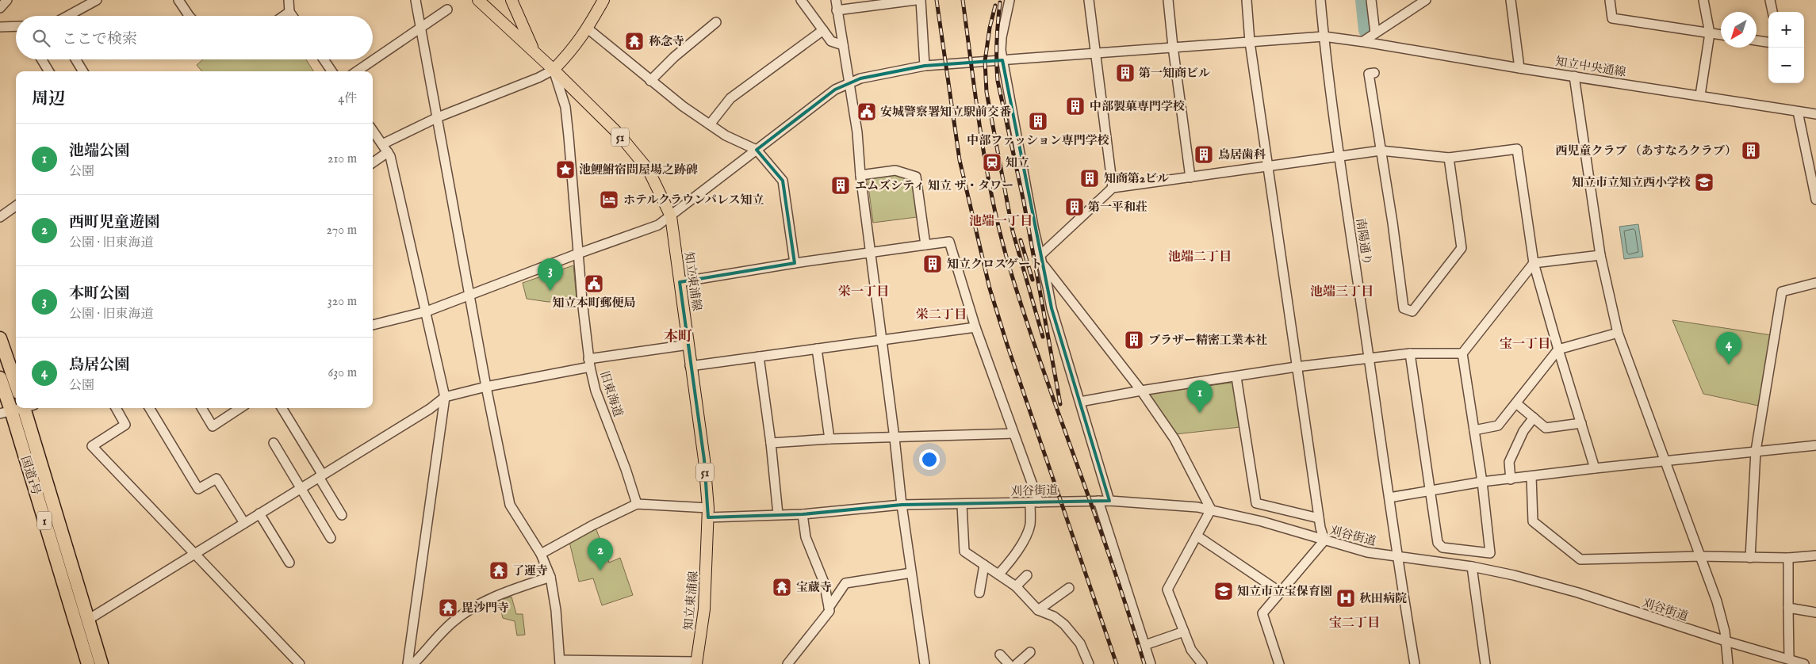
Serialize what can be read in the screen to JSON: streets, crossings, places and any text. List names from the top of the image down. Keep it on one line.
{"streets":{"highway":["国道1号","1"],"main road":["51","知立東浦線"],"street":["知立中央通線","南陽通り","旧東海道","刈谷街道"]},"crossings":[["知立中央通線","南陽通り"],["知立中央通線","知立東浦線"],["知立中央通線","旧東海道"],["南陽通り","刈谷街道"],["知立東浦線","旧東海道"],["知立東浦線","刈谷街道"],["旧東海道","刈谷街道"]],"districts":["池端一丁目","池端二丁目","栄一丁目","池端三丁目","栄二丁目","本町","宝一丁目","宝二丁目"],"places":{"temple":["称念寺","了運寺","宝蔵寺","毘沙門寺"],"building":["第一知商ビル","中部製菓専門学校","中部ファッション専門学校","西児童クラブ （あすなろクラブ）","鳥居歯科","知商第2ビル","エムズシティ 知立 ザ・タワー","第一平和荘","知立クロスゲート","ブラザー精密工業本社"],"public building":["安城警察署知立駅前交番","知立本町郵便局"],"station":["知立"],"place":["池鯉鮒宿問屋場之跡碑"],"school or university":["知立市立知立西小学校","知立市立宝保育園"],"hotel":["ホテルクラウンパレス知立"],"hospital":["秋田病院"]},"north":"bottom left","page":{"map_buttons":["+","−"],"search":"ここで検索","heading":["周辺","4件"],"list":[{"mark":"1","name":"池端公園","note":"公園","value":"210 m"},{"mark":"2","name":"西町児童遊園","note":"公園 · 旧東海道","value":"270 m"},{"mark":"3","name":"本町公園","note":"公園 · 旧東海道","value":"320 m"},{"mark":"4","name":"鳥居公園","note":"公園","value":"630 m"}],"pins":["3","4","1","2"]}}
